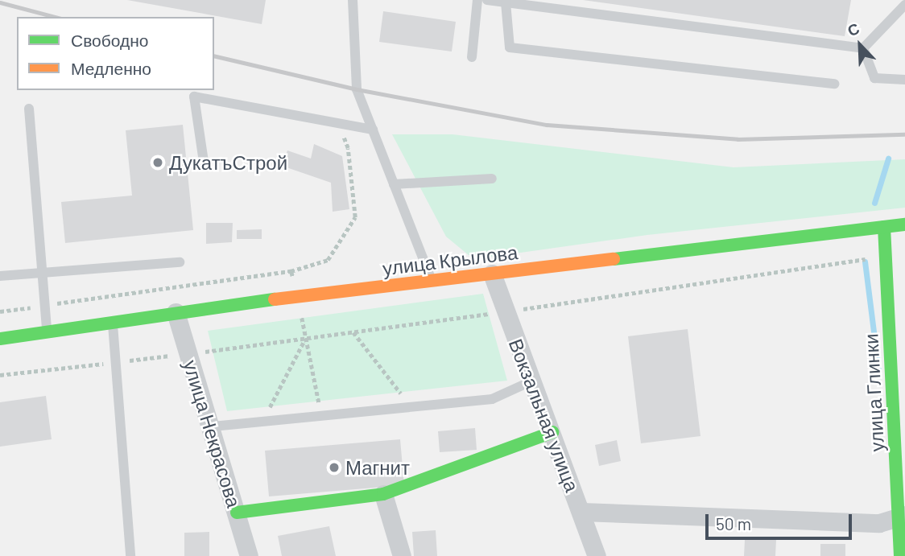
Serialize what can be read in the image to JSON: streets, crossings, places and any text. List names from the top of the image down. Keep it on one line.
{"streets":{"main road":["улица Крылова","улица Глинки"],"street":["Вокзальная улица","улица Некрасова"]},"crossings":[["улица Крылова","улица Глинки"],["улица Крылова","Вокзальная улица"],["улица Крылова","улица Некрасова"]],"places":["ДукатъСтрой","Магнит"],"legend":["Свободно","Медленно"],"scale_bar":"50 m","north":"top left"}
